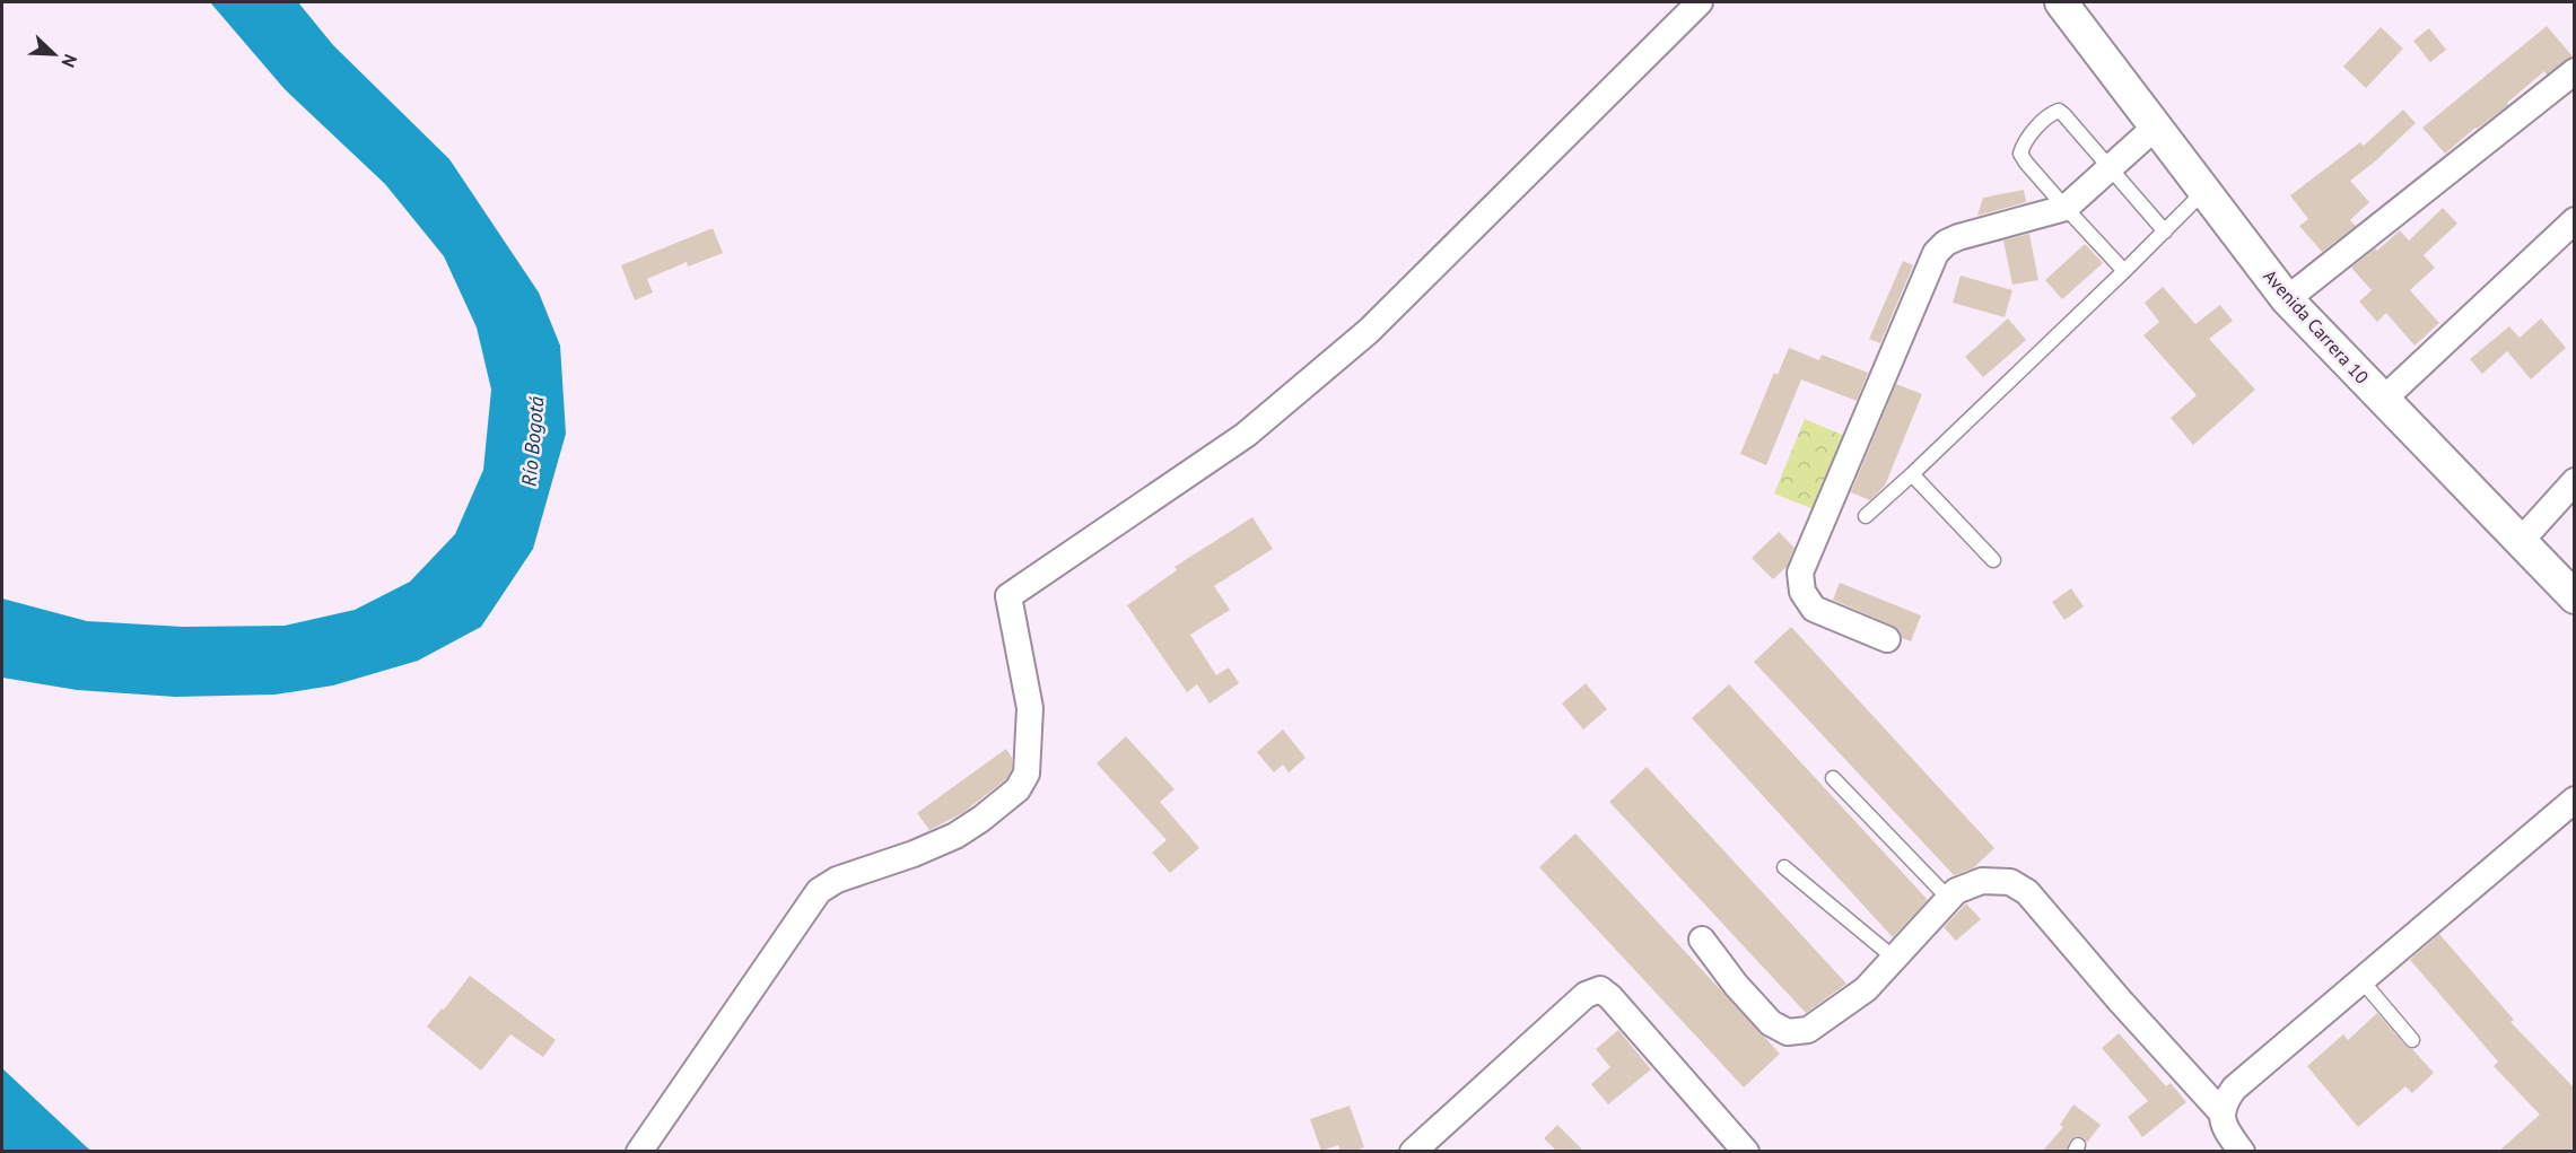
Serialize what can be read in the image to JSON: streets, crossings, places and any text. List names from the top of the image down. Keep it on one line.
{"streets":{"street":["Avenida Carrera 10"]},"water":["Río Bogotá"],"north":"bottom right"}
